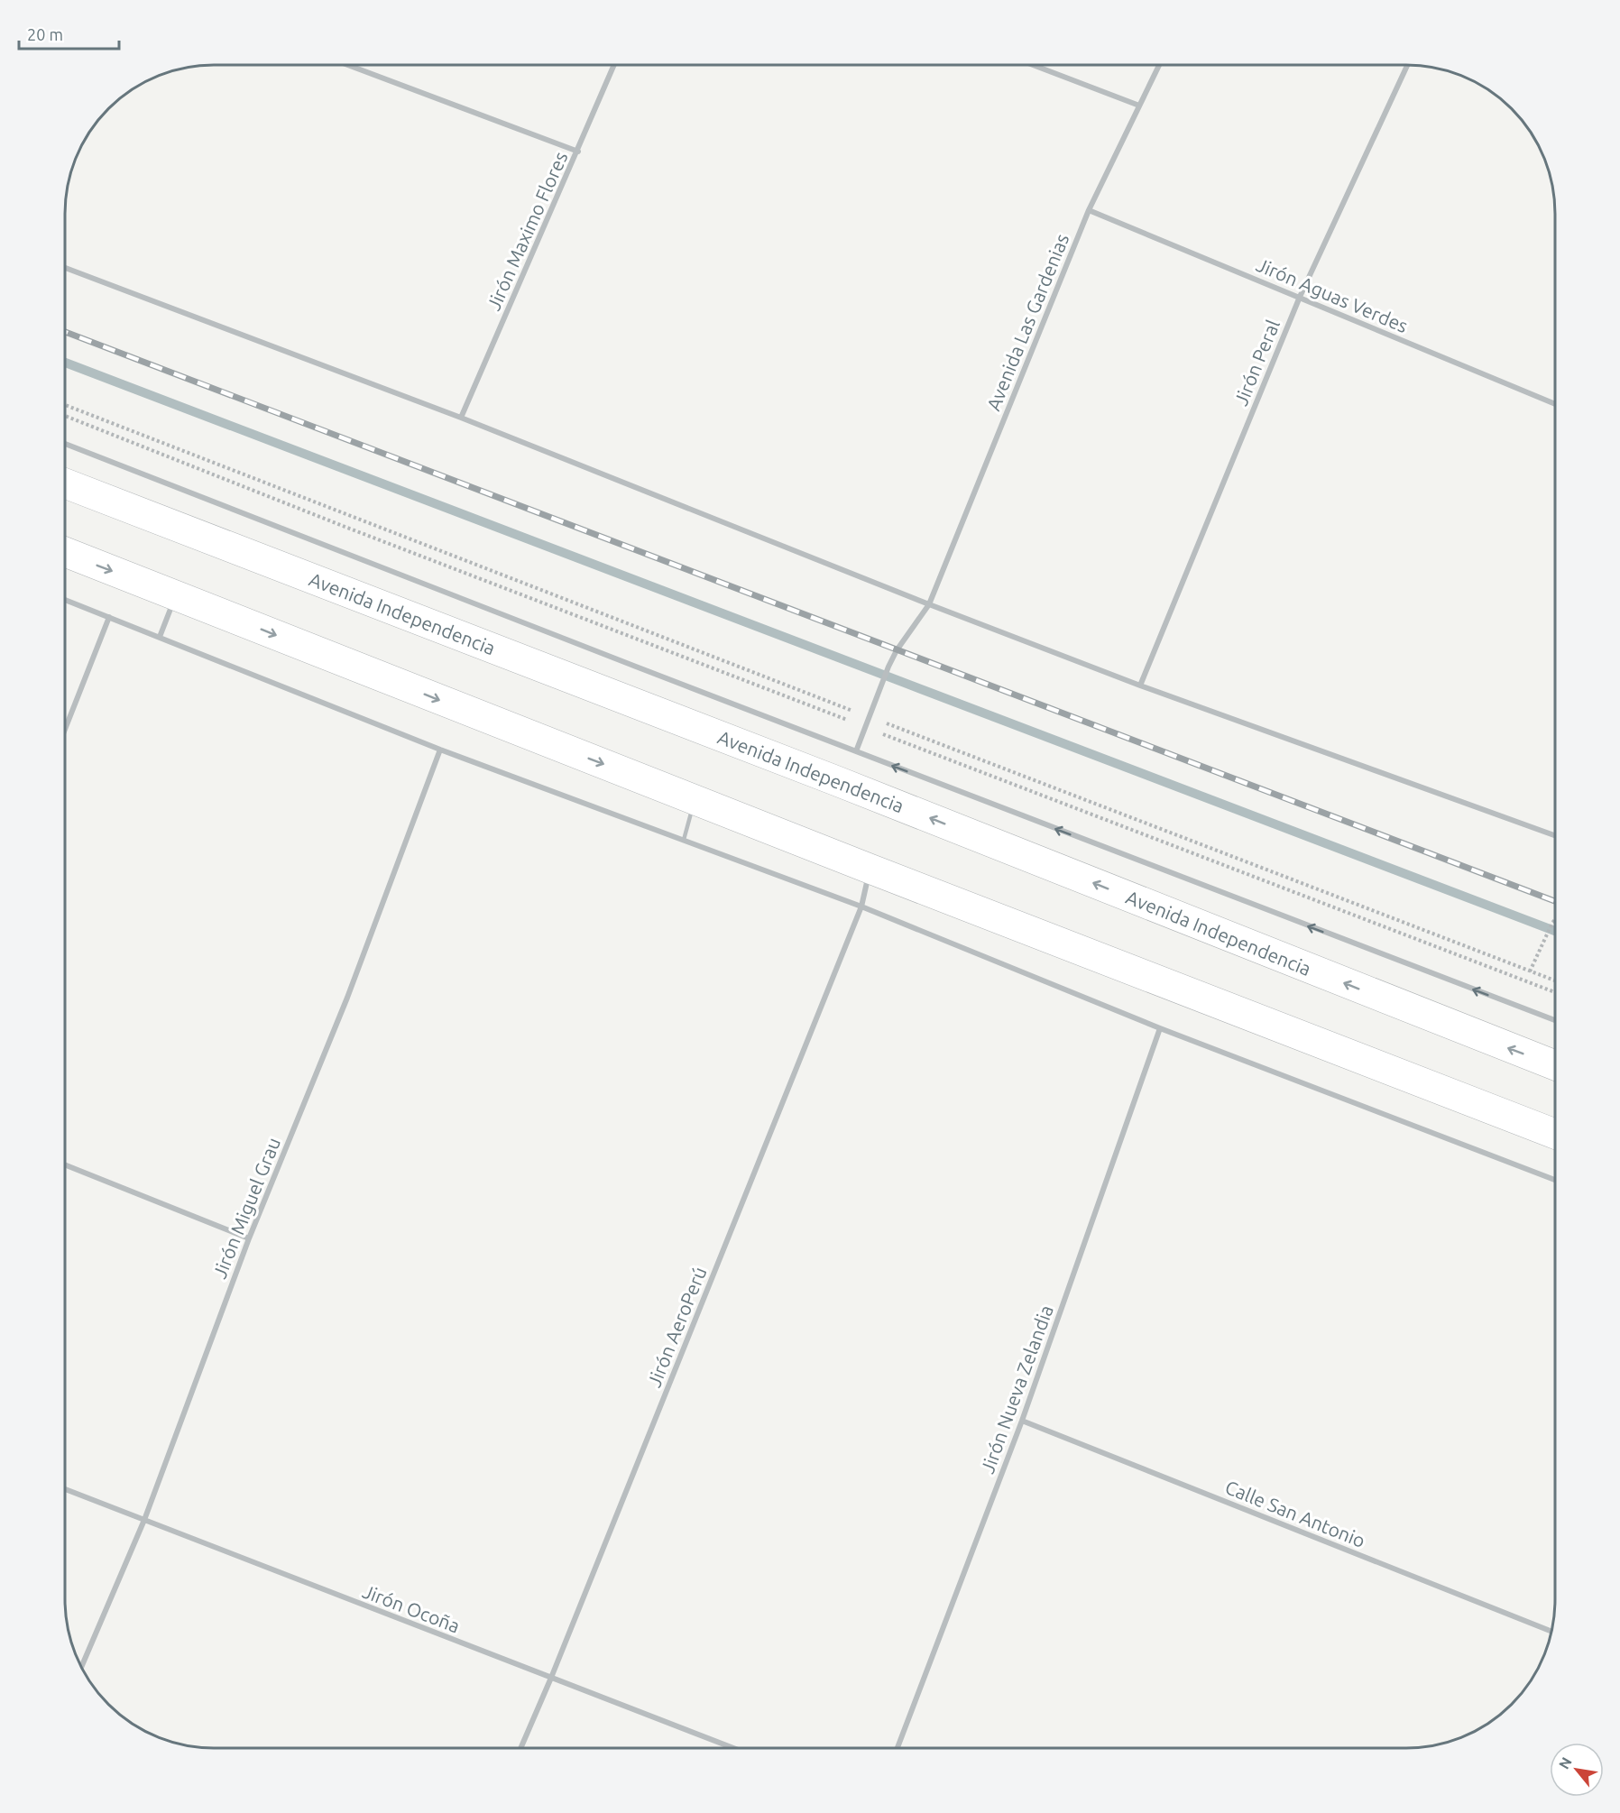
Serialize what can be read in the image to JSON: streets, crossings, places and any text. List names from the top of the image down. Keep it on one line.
{"streets":{"highway":["Avenida Independencia"],"street":["Jirón Maximo Flores","Jirón Aguas Verdes","Avenida Las Gardenias","Jirón Peral","Jirón Miguel Grau","Jirón AeroPerú","Jirón Nueva Zelandia","Calle San Antonio","Jirón Ocoña"]},"crossings":[["Jirón Aguas Verdes","Avenida Las Gardenias"],["Jirón Aguas Verdes","Jirón Peral"],["Avenida Las Gardenias","Avenida Independencia"],["Jirón Miguel Grau","Jirón Ocoña"],["Jirón AeroPerú","Jirón Ocoña"],["Jirón Nueva Zelandia","Calle San Antonio"]],"scale_bar":"20 m","north":"top left"}
